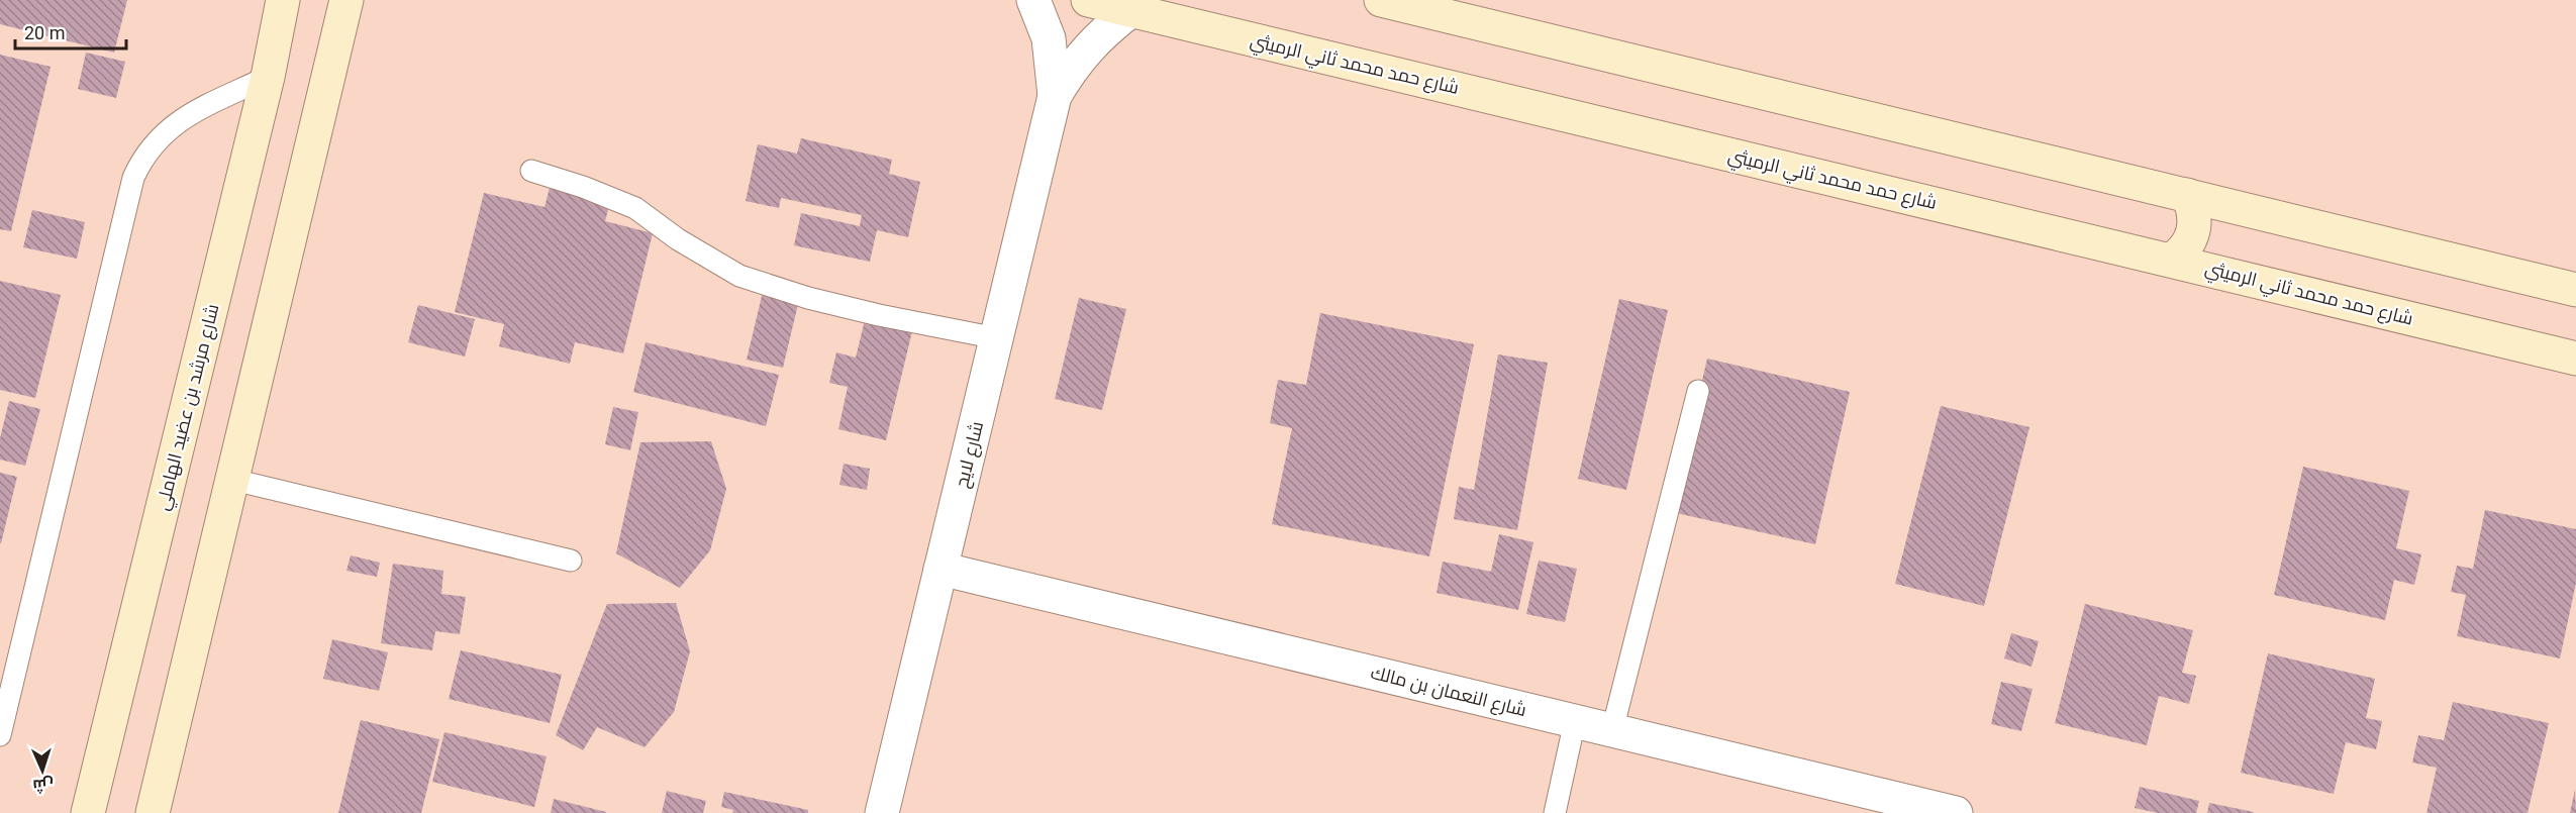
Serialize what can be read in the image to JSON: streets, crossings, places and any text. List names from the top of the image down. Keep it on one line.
{"streets":{"street":["شارع حمد محمد ثاني الرميثي","شارع مرشد بن عضيد الهاملي","شارع لايح","شارع النعمان بن مالك"]},"crossings":[["شارع حمد محمد ثاني الرميثي","شارع لايح"],["شارع لايح","شارع النعمان بن مالك"]],"scale_bar":"20 m","north":"bottom"}
